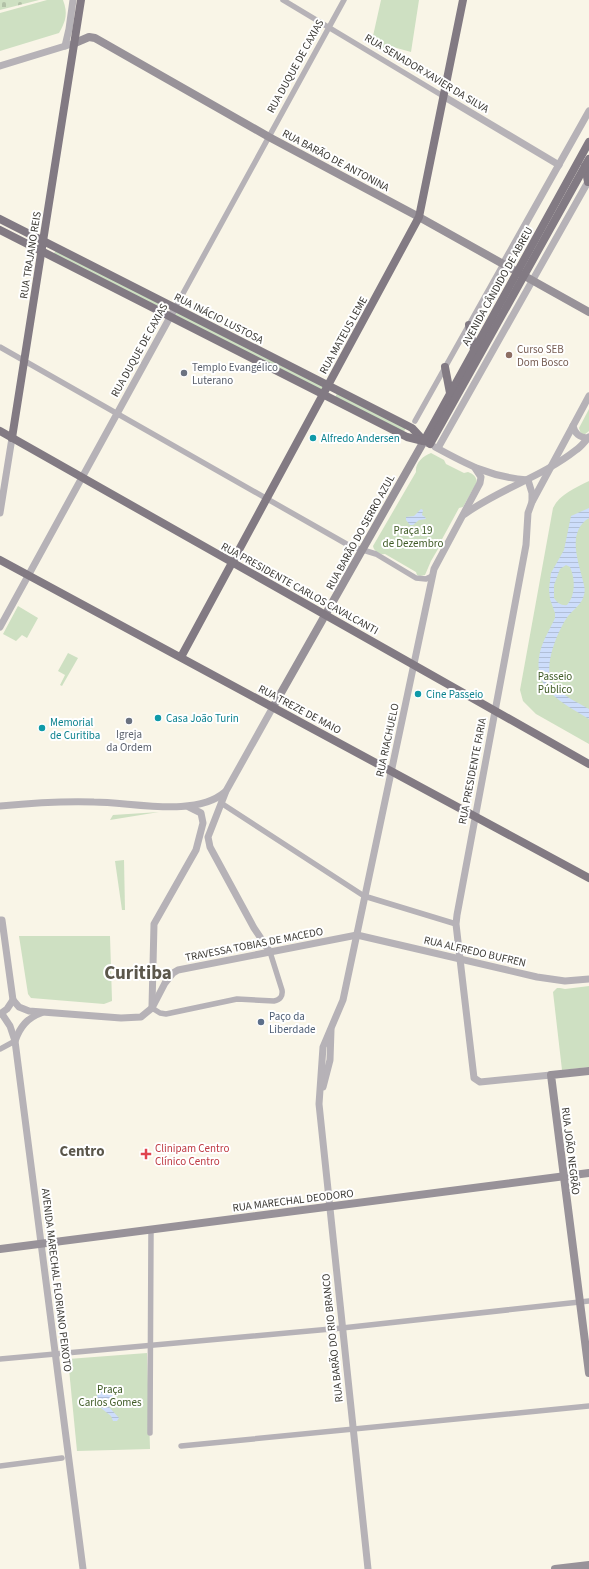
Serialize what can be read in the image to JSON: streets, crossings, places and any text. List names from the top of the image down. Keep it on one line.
{"streets":{"main road":["RUA BARÃO DE ANTONINA","RUA TRAJANO REIS","AVENIDA CÂNDIDO DE ABREU","RUA INÁCIO LUSTOSA","RUA MATEUS LEME","RUA BARÃO DO SERRO AZUL","RUA PRESIDENTE CARLOS CAVALCANTI","RUA TREZE DE MAIO","RUA JOÃO NEGRÃO","RUA MARECHAL DEODORO"],"street":["RUA DUQUE DE CAXIAS","RUA SENADOR XAVIER DA SILVA","RUA RIACHUELO","RUA PRESIDENTE FARIA","TRAVESSA TOBIAS DE MACEDO","RUA ALFREDO BUFREN","AVENIDA MARECHAL FLORIANO PEIXOTO","RUA BARÃO DO RIO BRANCO"]},"crossings":[["RUA DUQUE DE CAXIAS","RUA SENADOR XAVIER DA SILVA"],["RUA DUQUE DE CAXIAS","RUA BARÃO DE ANTONINA"],["RUA DUQUE DE CAXIAS","RUA INÁCIO LUSTOSA"],["RUA DUQUE DE CAXIAS","RUA PRESIDENTE CARLOS CAVALCANTI"],["RUA DUQUE DE CAXIAS","RUA TREZE DE MAIO"],["RUA SENADOR XAVIER DA SILVA","AVENIDA CÂNDIDO DE ABREU"],["RUA SENADOR XAVIER DA SILVA","RUA MATEUS LEME"],["RUA BARÃO DE ANTONINA","RUA TRAJANO REIS"],["RUA BARÃO DE ANTONINA","AVENIDA CÂNDIDO DE ABREU"],["RUA BARÃO DE ANTONINA","RUA MATEUS LEME"],["RUA TRAJANO REIS","RUA INÁCIO LUSTOSA"],["RUA TRAJANO REIS","RUA PRESIDENTE CARLOS CAVALCANTI"],["AVENIDA CÂNDIDO DE ABREU","RUA INÁCIO LUSTOSA"],["AVENIDA CÂNDIDO DE ABREU","RUA BARÃO DO SERRO AZUL"],["RUA INÁCIO LUSTOSA","RUA MATEUS LEME"],["RUA INÁCIO LUSTOSA","RUA BARÃO DO SERRO AZUL"],["RUA INÁCIO LUSTOSA","RUA RIACHUELO"],["RUA MATEUS LEME","RUA PRESIDENTE CARLOS CAVALCANTI"],["RUA MATEUS LEME","RUA TREZE DE MAIO"],["RUA BARÃO DO SERRO AZUL","RUA PRESIDENTE CARLOS CAVALCANTI"],["RUA BARÃO DO SERRO AZUL","RUA TREZE DE MAIO"],["RUA PRESIDENTE CARLOS CAVALCANTI","RUA RIACHUELO"],["RUA PRESIDENTE CARLOS CAVALCANTI","RUA PRESIDENTE FARIA"],["RUA TREZE DE MAIO","RUA RIACHUELO"],["RUA TREZE DE MAIO","RUA PRESIDENTE FARIA"],["RUA RIACHUELO","TRAVESSA TOBIAS DE MACEDO"],["RUA RIACHUELO","RUA ALFREDO BUFREN"],["RUA RIACHUELO","RUA BARÃO DO RIO BRANCO"],["RUA PRESIDENTE FARIA","RUA ALFREDO BUFREN"],["RUA PRESIDENTE FARIA","RUA JOÃO NEGRÃO"],["TRAVESSA TOBIAS DE MACEDO","RUA ALFREDO BUFREN"],["RUA JOÃO NEGRÃO","RUA MARECHAL DEODORO"],["RUA MARECHAL DEODORO","AVENIDA MARECHAL FLORIANO PEIXOTO"],["RUA MARECHAL DEODORO","RUA BARÃO DO RIO BRANCO"]],"districts":["Curitiba","Centro"],"parks":["Praça 19 de Dezembro","Passeio Público","Praça Carlos Gomes"],"places":{"other":["Curso SEB Dom Bosco","Templo Evangélico Luterano","Alfredo Andersen","Cine Passeio","Casa João Turin","Igreja da Ordem","Memorial de Curitiba","Paço da Liberdade"],"health":["Clinipam Centro Clínico Centro"]}}
